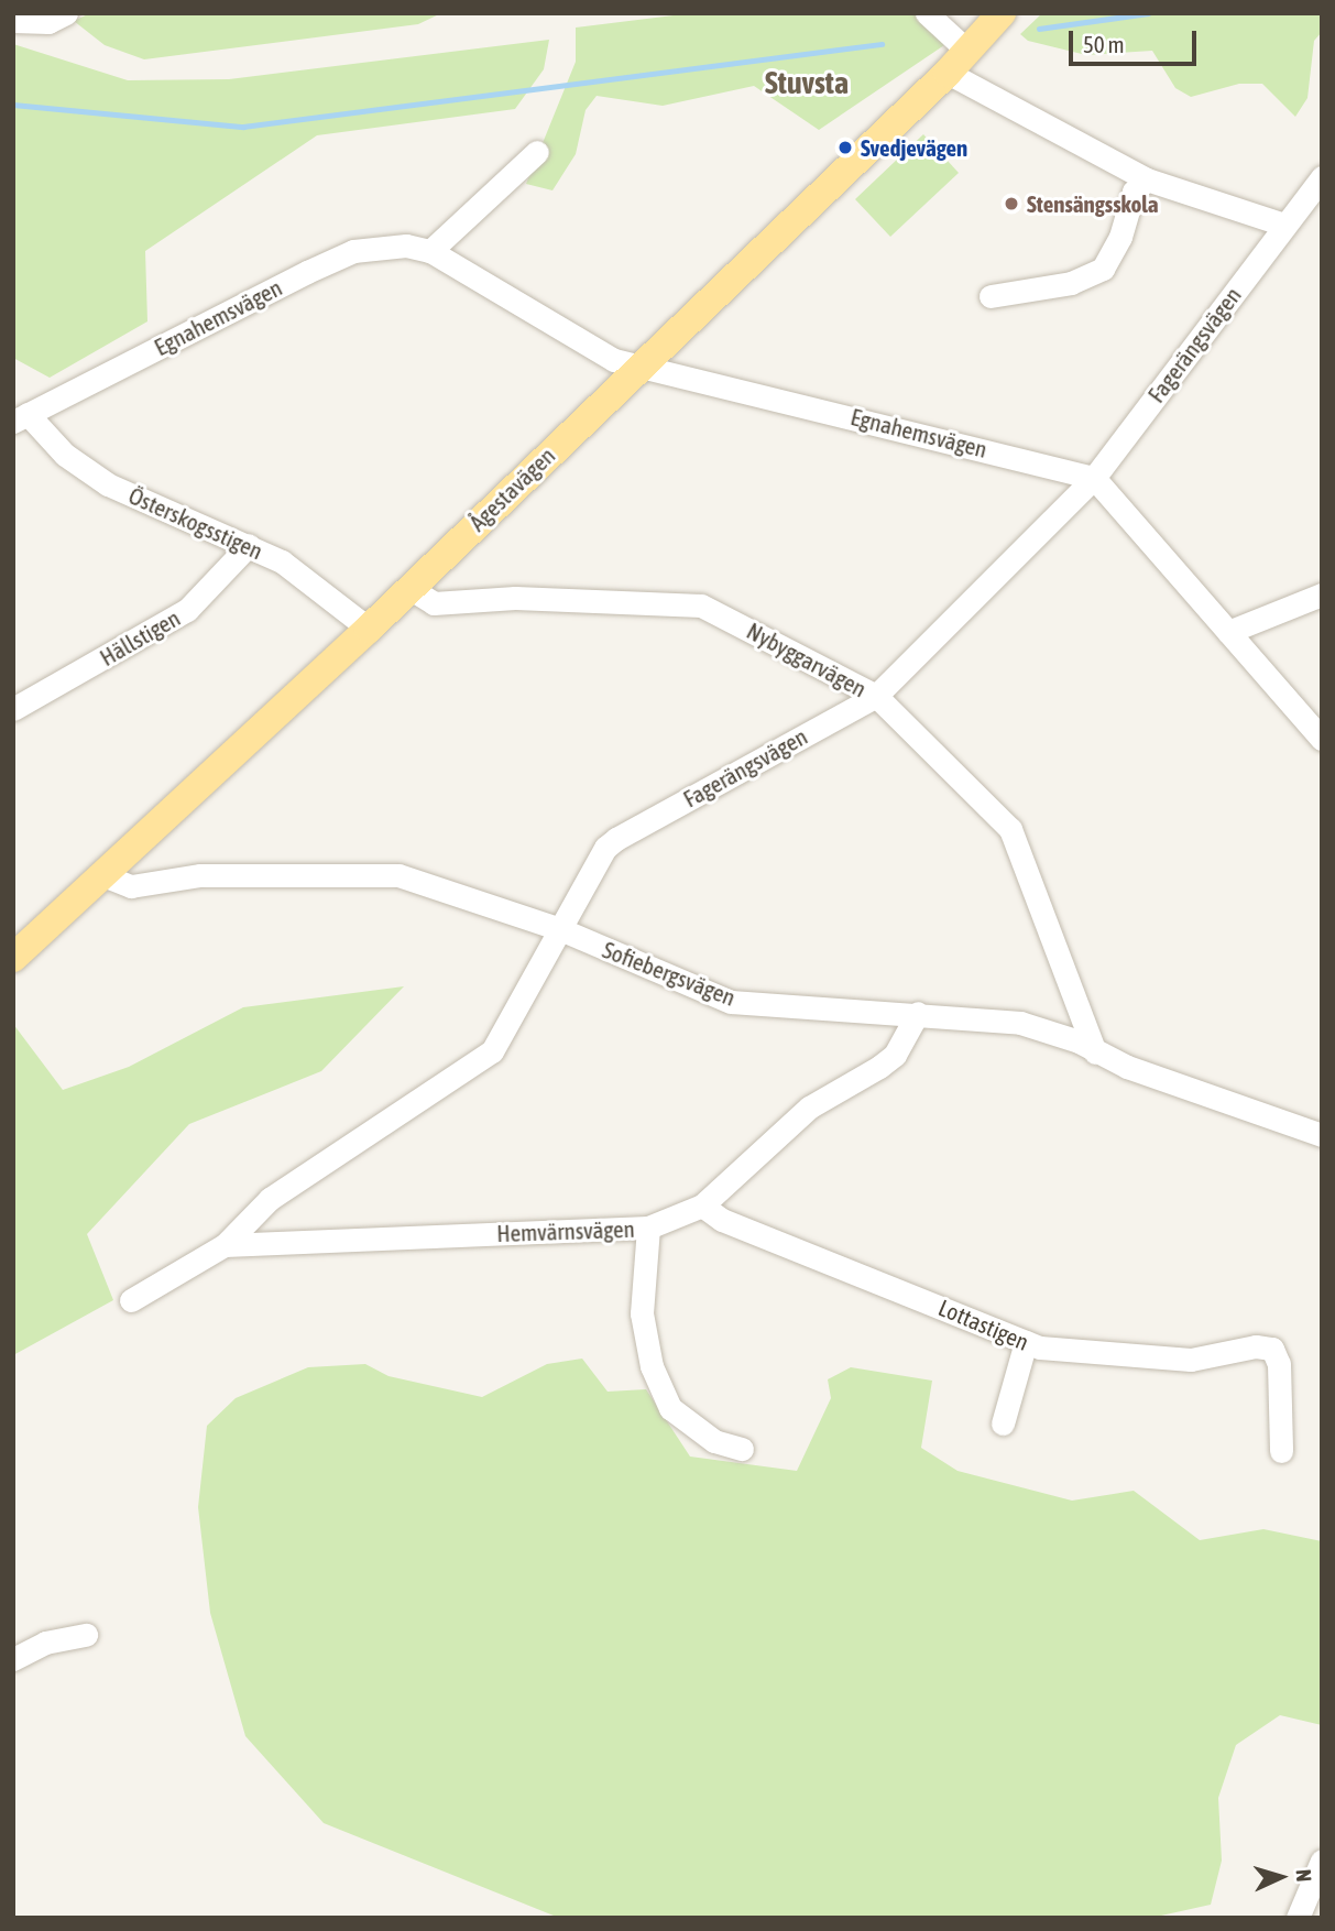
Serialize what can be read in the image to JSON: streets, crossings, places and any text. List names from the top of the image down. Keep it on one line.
{"streets":{"main road":["Ågestavägen"],"street":["Egnahemsvägen","Fagerängsvägen","Österskogsstigen","Hällstigen","Nybyggarvägen","Sofiebergsvägen","Hemvärnsvägen","Lottastigen"]},"crossings":[["Egnahemsvägen","Fagerängsvägen"],["Egnahemsvägen","Ågestavägen"],["Egnahemsvägen","Österskogsstigen"],["Fagerängsvägen","Nybyggarvägen"],["Fagerängsvägen","Sofiebergsvägen"],["Fagerängsvägen","Hemvärnsvägen"],["Ågestavägen","Österskogsstigen"],["Ågestavägen","Nybyggarvägen"],["Ågestavägen","Sofiebergsvägen"],["Österskogsstigen","Hällstigen"],["Nybyggarvägen","Sofiebergsvägen"],["Sofiebergsvägen","Hemvärnsvägen"],["Hemvärnsvägen","Lottastigen"]],"districts":["Stuvsta"],"places":["Svedjevägen","Stensängsskola"],"scale_bar":"50 m","north":"right"}
